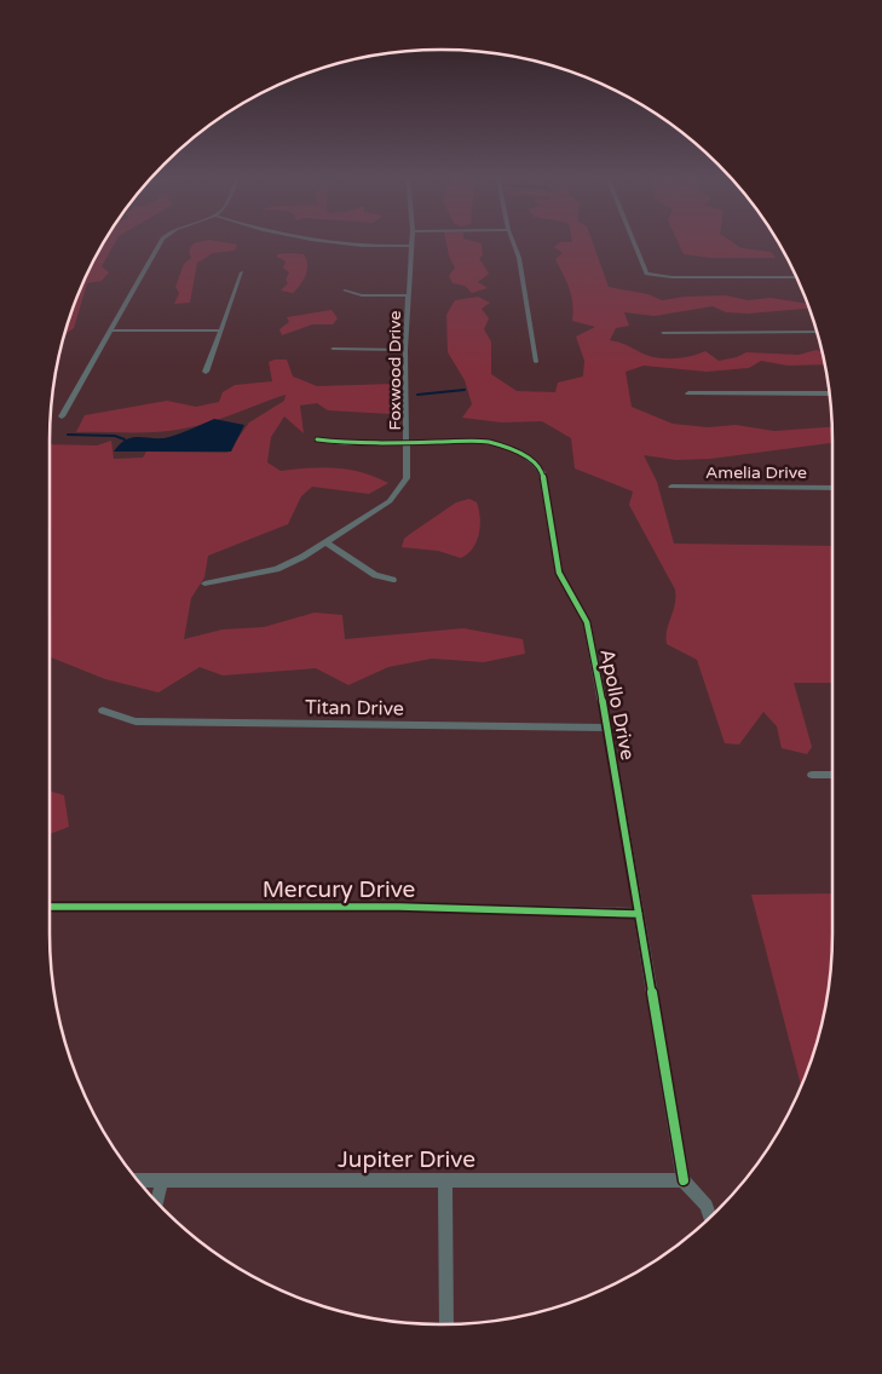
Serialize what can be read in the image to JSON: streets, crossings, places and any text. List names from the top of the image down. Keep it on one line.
{"streets":{"street":["Foxwood Drive","Amelia Drive","Apollo Drive","Titan Drive","Mercury Drive","Jupiter Drive"]},"crossings":[["Foxwood Drive","Apollo Drive"],["Apollo Drive","Titan Drive"],["Apollo Drive","Mercury Drive"],["Apollo Drive","Jupiter Drive"]]}
